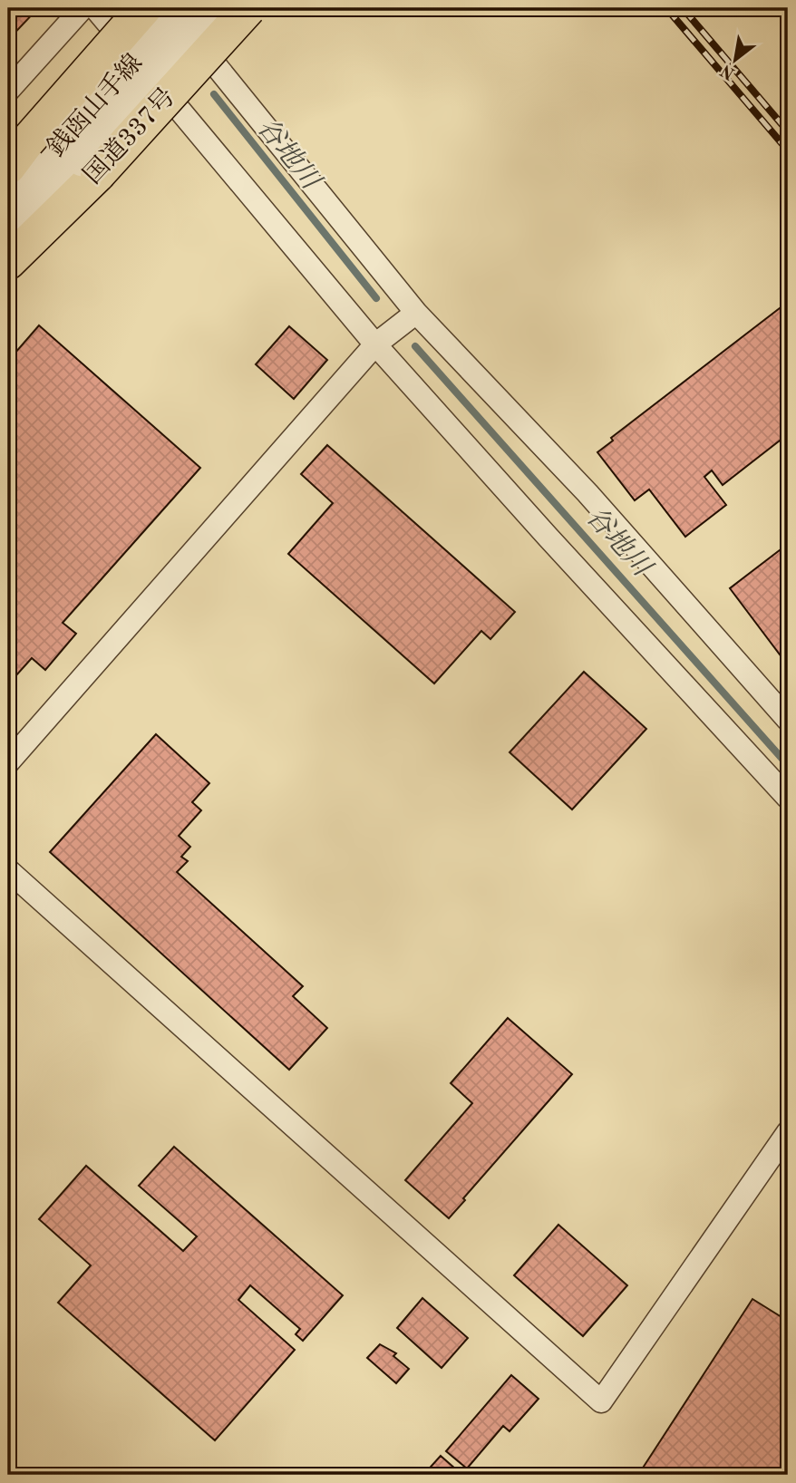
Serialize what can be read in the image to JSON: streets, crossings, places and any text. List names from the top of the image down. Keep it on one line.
{"streets":{"highway":["国道337号"],"street":["銭函山手線"]},"crossings":[["銭函山手線","国道337号"]],"water":["谷地川"],"north":"bottom left"}
